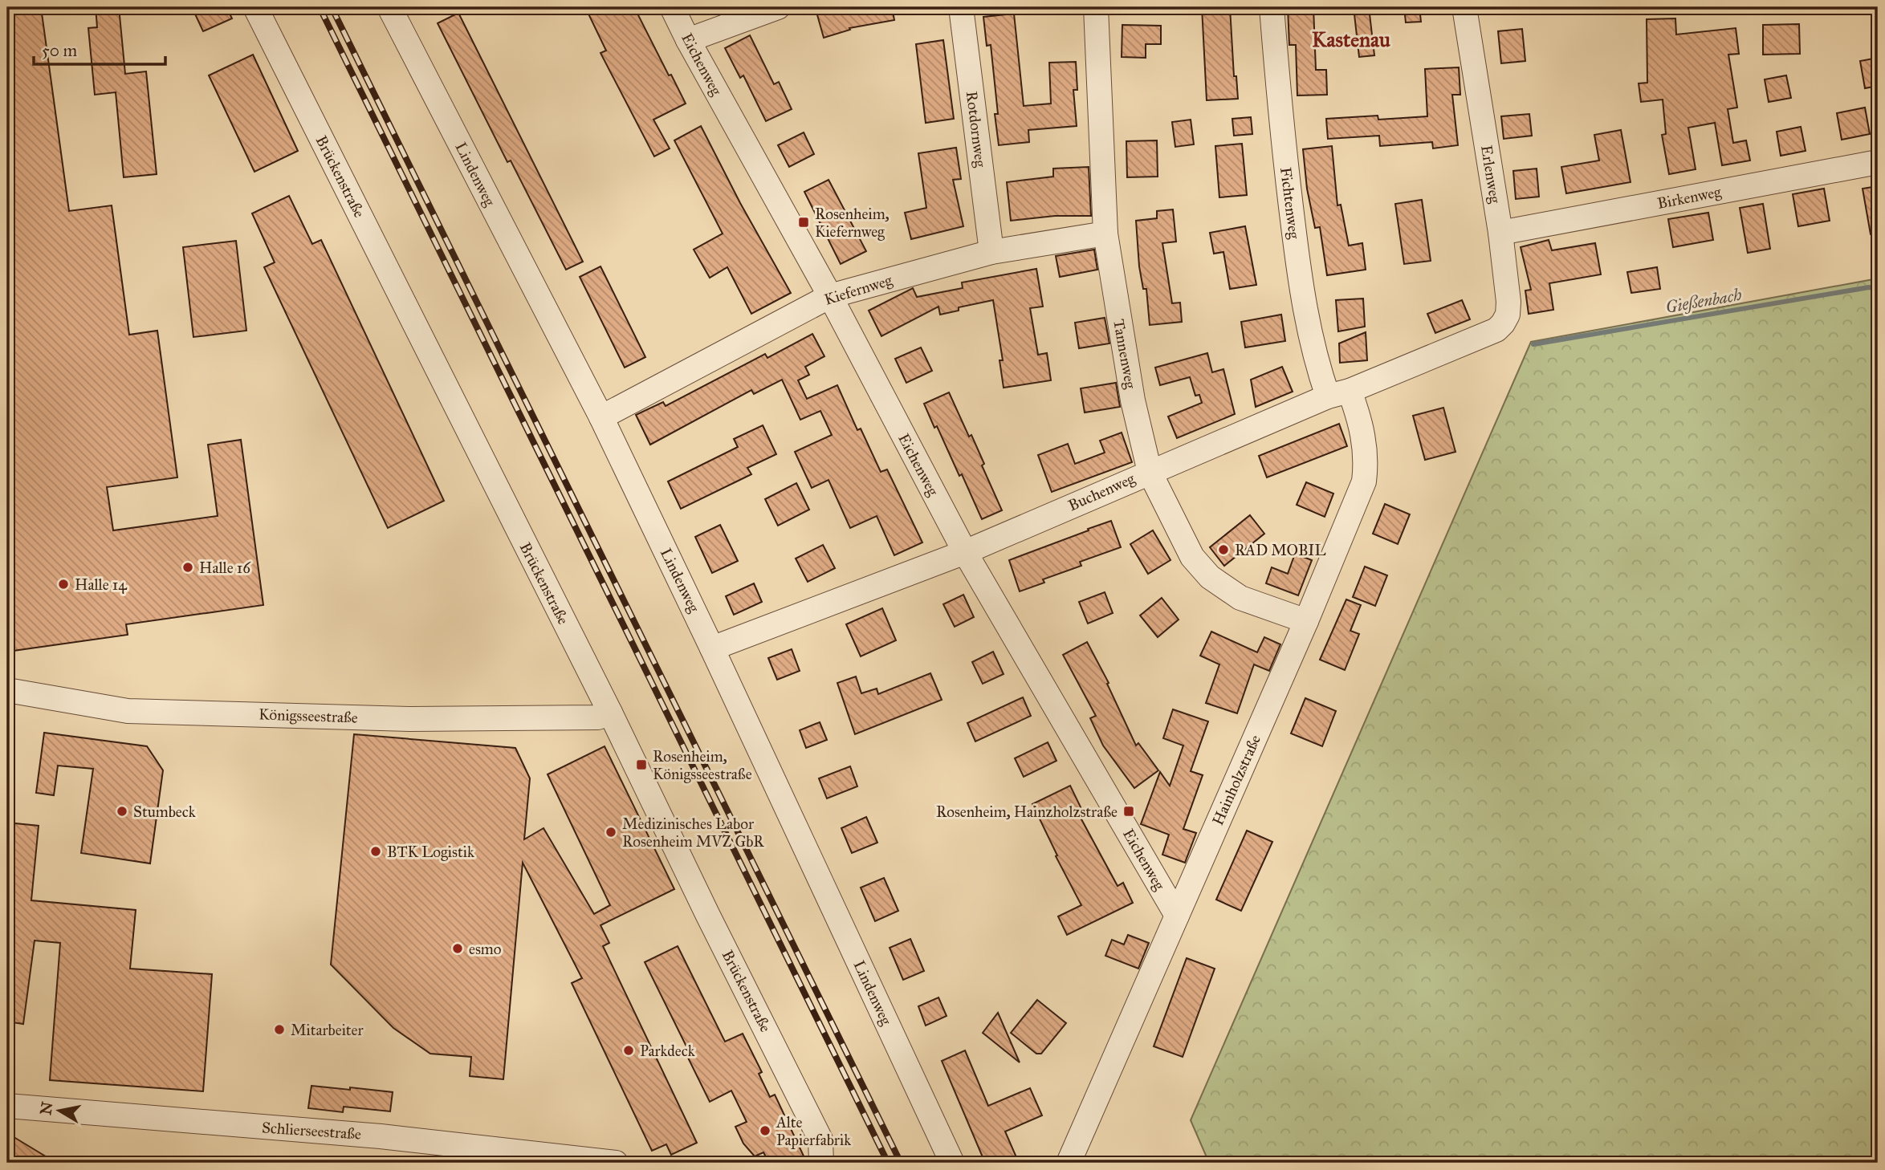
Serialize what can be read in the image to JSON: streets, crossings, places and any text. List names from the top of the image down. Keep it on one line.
{"streets":{"street":["Eichenweg","Rotdornweg","Lindenweg","Erlenweg","Brückenstraße","Birkenweg","Fichtenweg","Kiefernweg","Tannenweg","Buchenweg","Königsseestraße","Hainholzstraße","Schlierseestraße"]},"crossings":[["Eichenweg","Kiefernweg"],["Eichenweg","Buchenweg"],["Eichenweg","Hainholzstraße"],["Rotdornweg","Kiefernweg"],["Lindenweg","Kiefernweg"],["Lindenweg","Buchenweg"],["Erlenweg","Birkenweg"],["Erlenweg","Buchenweg"],["Brückenstraße","Königsseestraße"],["Fichtenweg","Buchenweg"],["Fichtenweg","Hainholzstraße"],["Kiefernweg","Tannenweg"],["Tannenweg","Buchenweg"],["Tannenweg","Hainholzstraße"],["Buchenweg","Hainholzstraße"]],"districts":["Kastenau"],"water":["Gießenbach"],"places":{"transit":["Rosenheim, Kiefernweg","Rosenheim, Königsseestraße","Rosenheim, Hainzholzstraße"],"other":["RAD MOBIL","Halle 16","Halle 14","Stumbeck","Medizinisches Labor Rosenheim MVZ GbR","BTK Logistik","esmo","Mitarbeiter","Parkdeck","Alte Papierfabrik"]},"scale_bar":"50 m","north":"left"}
